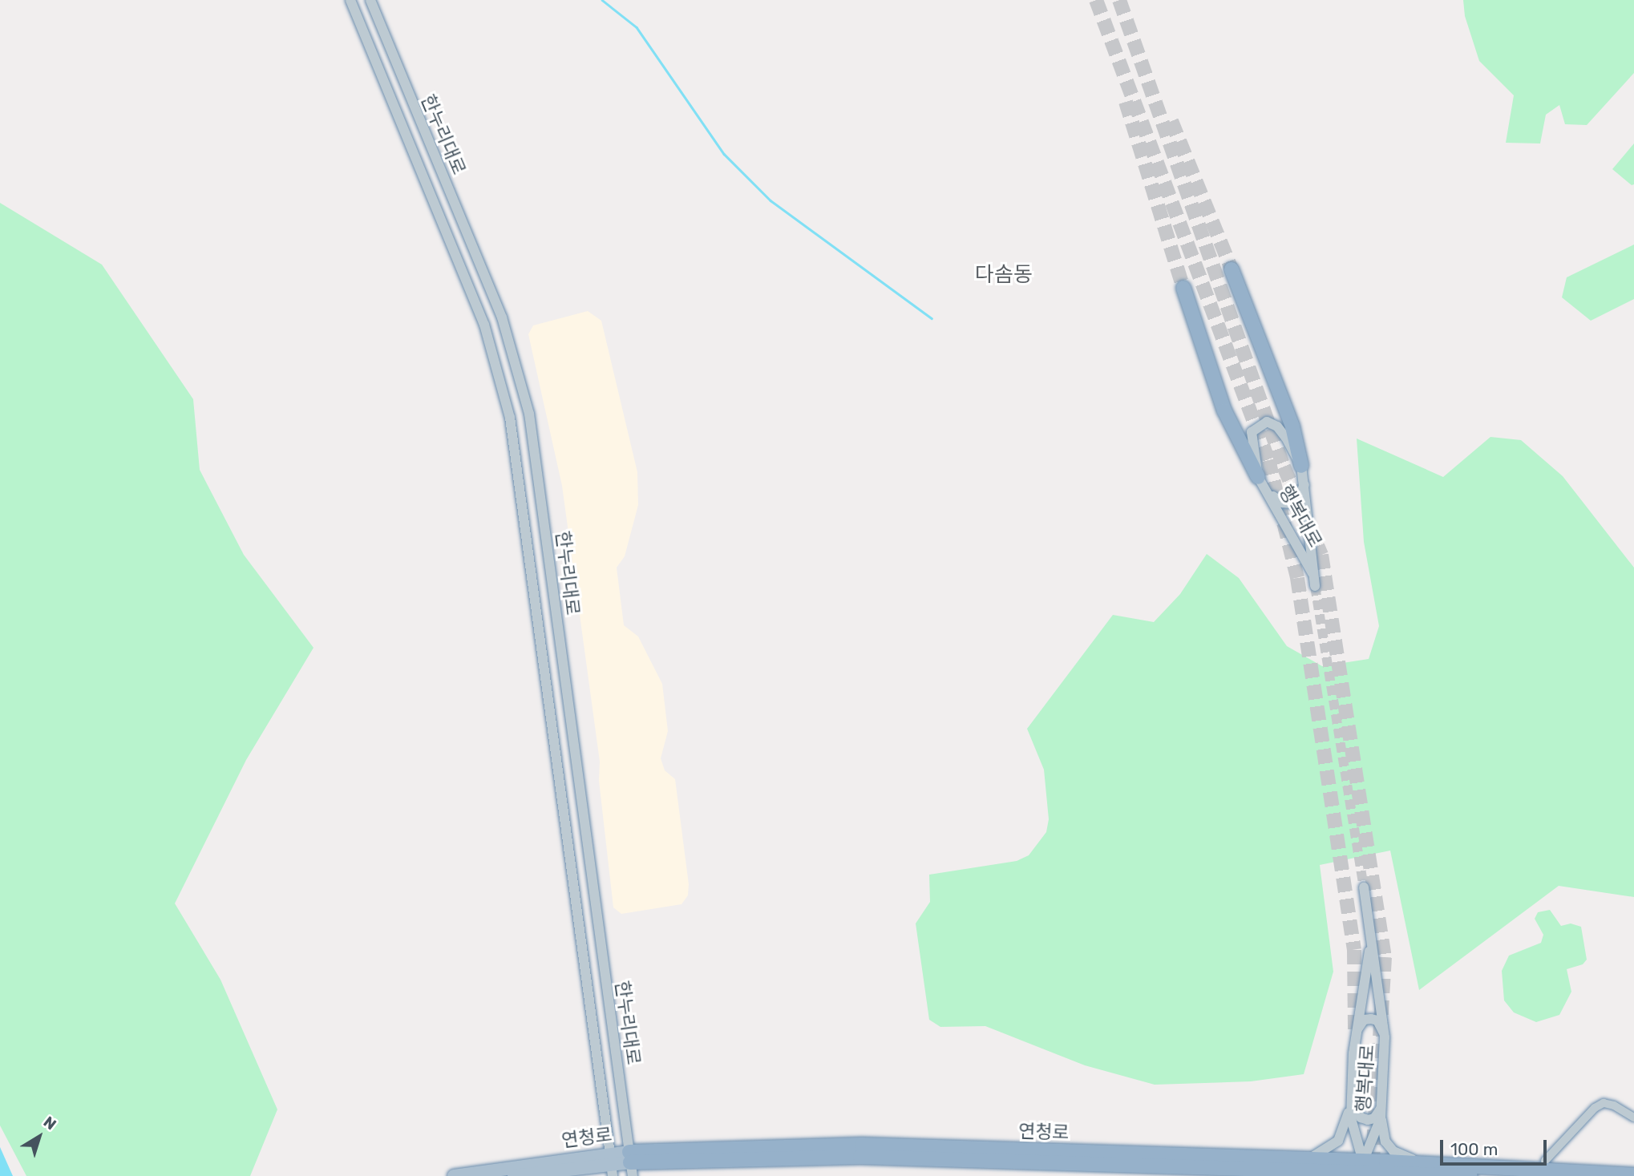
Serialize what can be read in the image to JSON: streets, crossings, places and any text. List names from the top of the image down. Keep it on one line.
{"streets":{"highway":["연청로"],"street":["한누리대로","행복대로"]},"crossings":[["한누리대로","연청로"],["행복대로","연청로"]],"districts":["다솜동"],"scale_bar":"100 m","north":"top right"}
